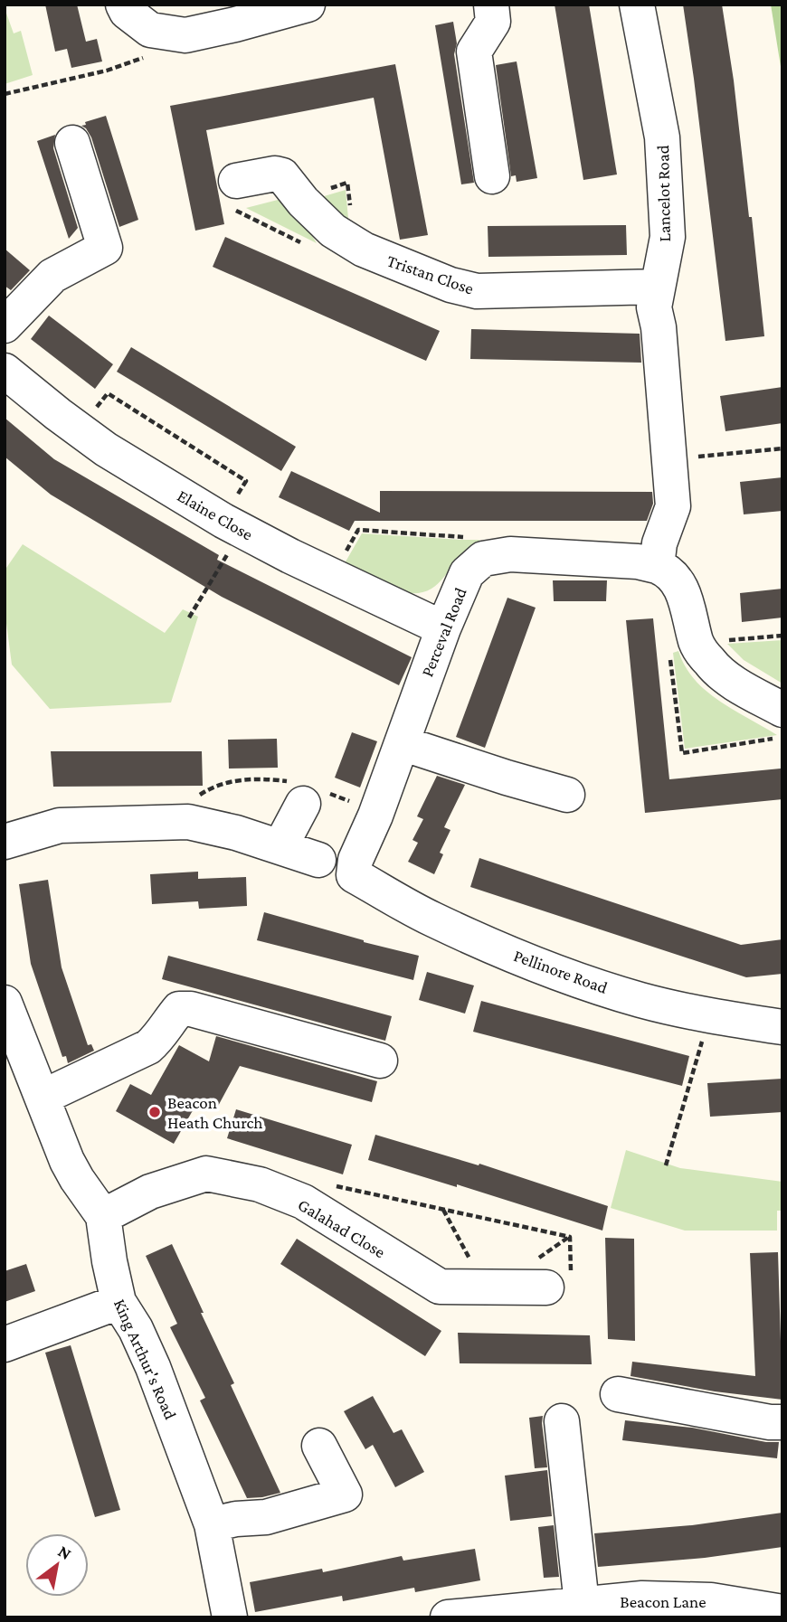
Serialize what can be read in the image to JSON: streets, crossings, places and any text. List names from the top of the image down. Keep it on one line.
{"streets":{"street":["Lancelot Road","Tristan Close","Elaine Close","Perceval Road","Pellinore Road","Galahad Close","King Arthur's Road","Beacon Lane"]},"crossings":[["Lancelot Road","Tristan Close"],["Lancelot Road","Perceval Road"],["Elaine Close","Perceval Road"],["Perceval Road","Pellinore Road"],["Galahad Close","King Arthur's Road"]],"places":["Beacon Heath Church"],"north":"top right"}
